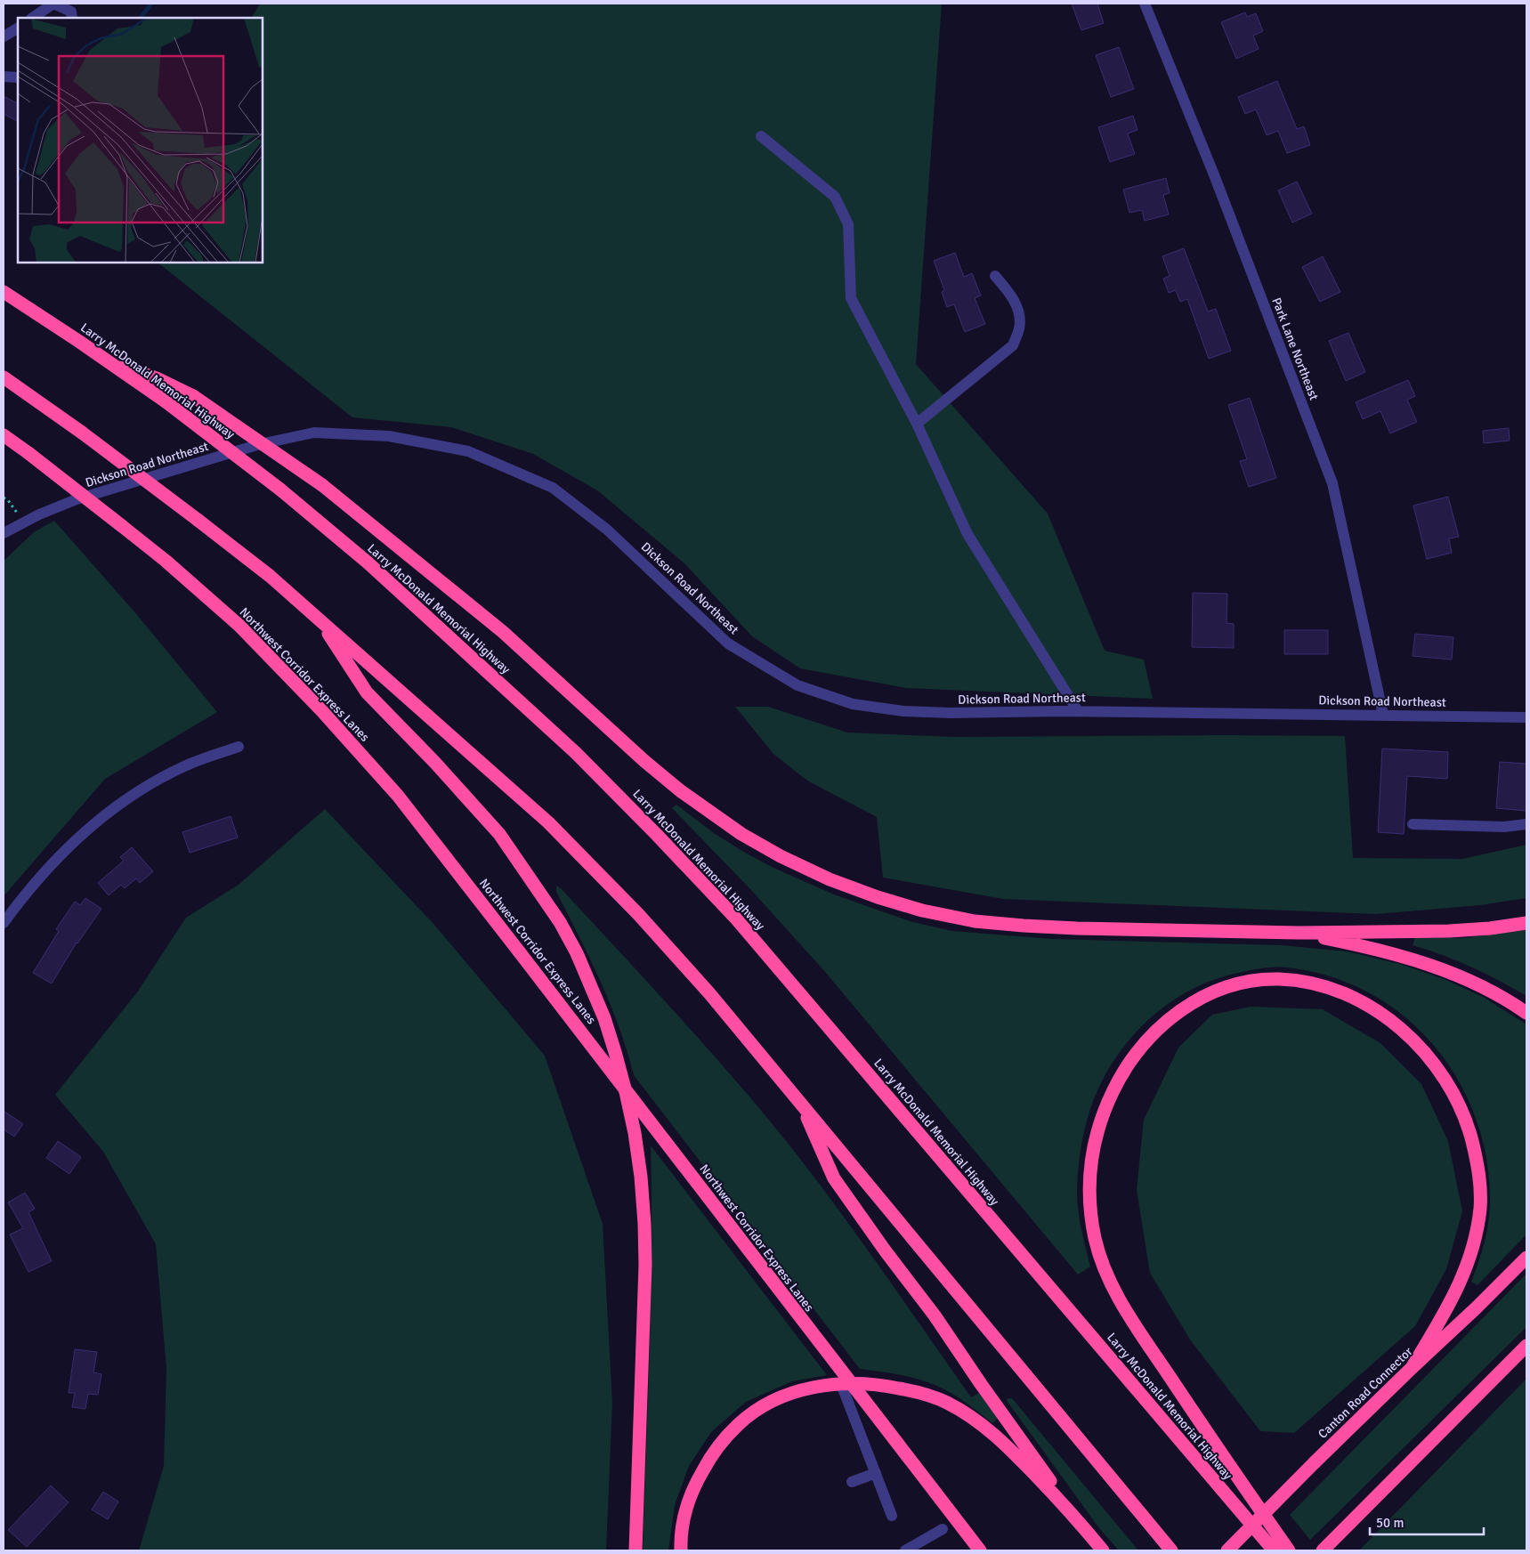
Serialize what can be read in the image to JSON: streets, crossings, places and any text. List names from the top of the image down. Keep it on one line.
{"streets":{"highway":["Larry McDonald Memorial Highway","Northwest Corridor Express Lanes","Canton Road Connector"],"street":["Park Lane Northeast","Dickson Road Northeast"]},"crossings":[["Park Lane Northeast","Dickson Road Northeast"]],"scale_bar":"50 m"}
